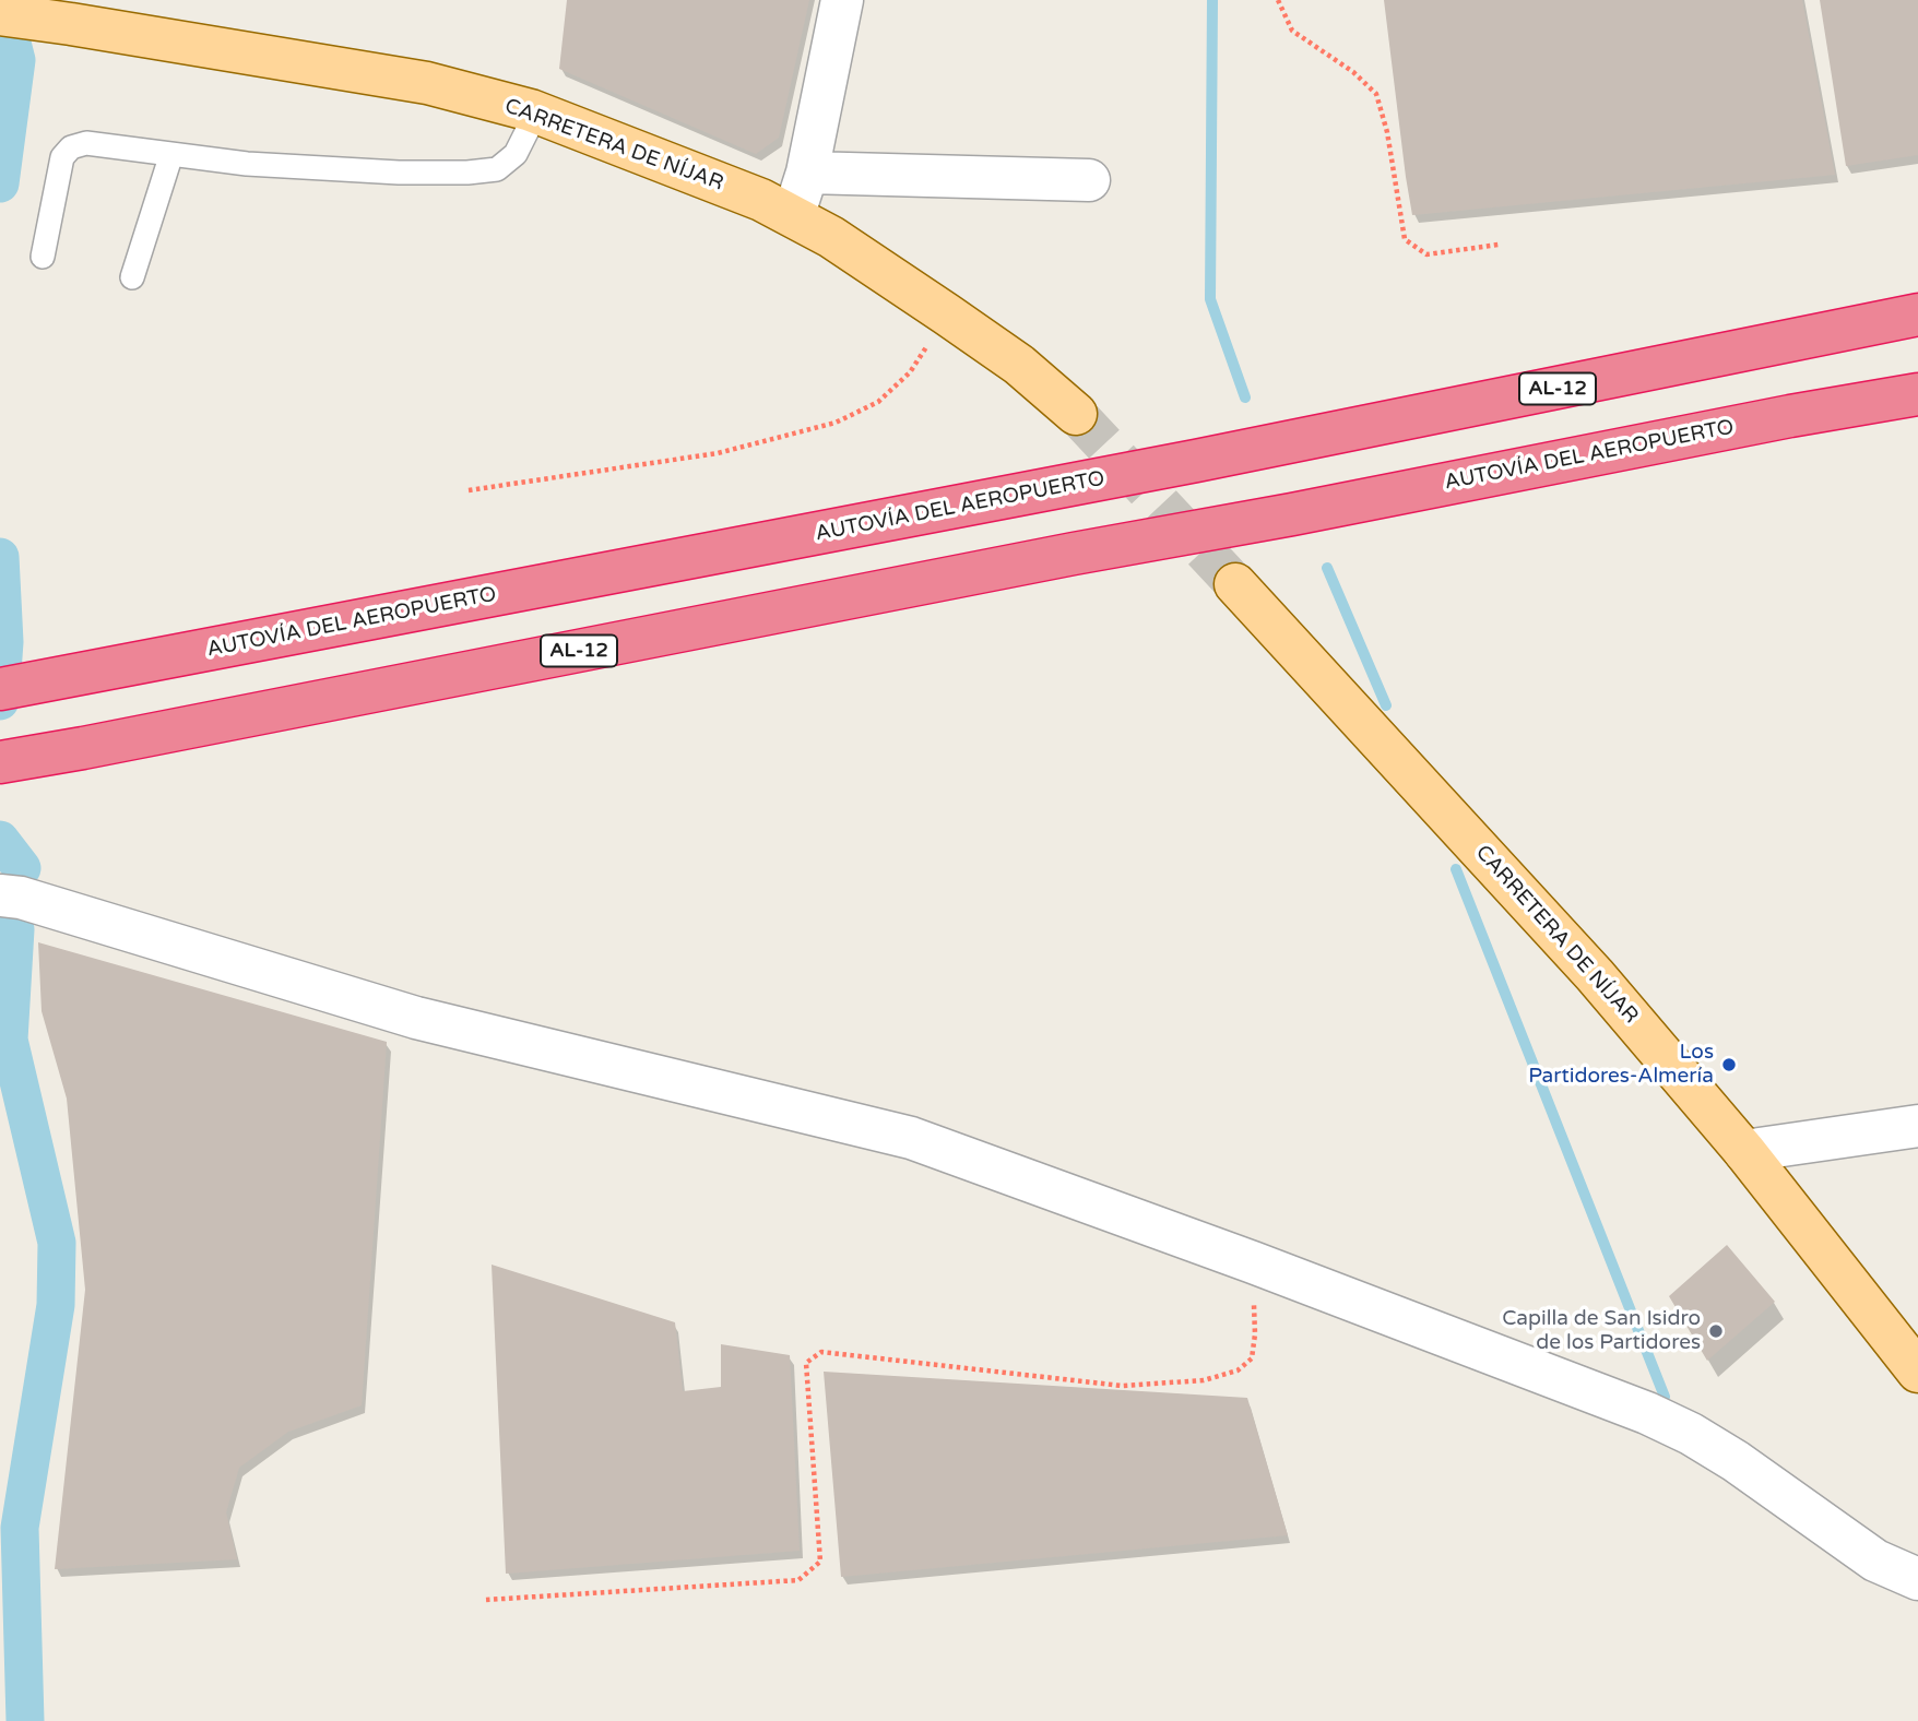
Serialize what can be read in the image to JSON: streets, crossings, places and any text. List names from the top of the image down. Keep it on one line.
{"streets":{"highway":["AL-12","AUTOVÍA DEL AEROPUERTO"],"main road":["CARRETERA DE NÍJAR"]},"places":["Los Partidores-Almería","Capilla de San Isidro de los Partidores"]}
